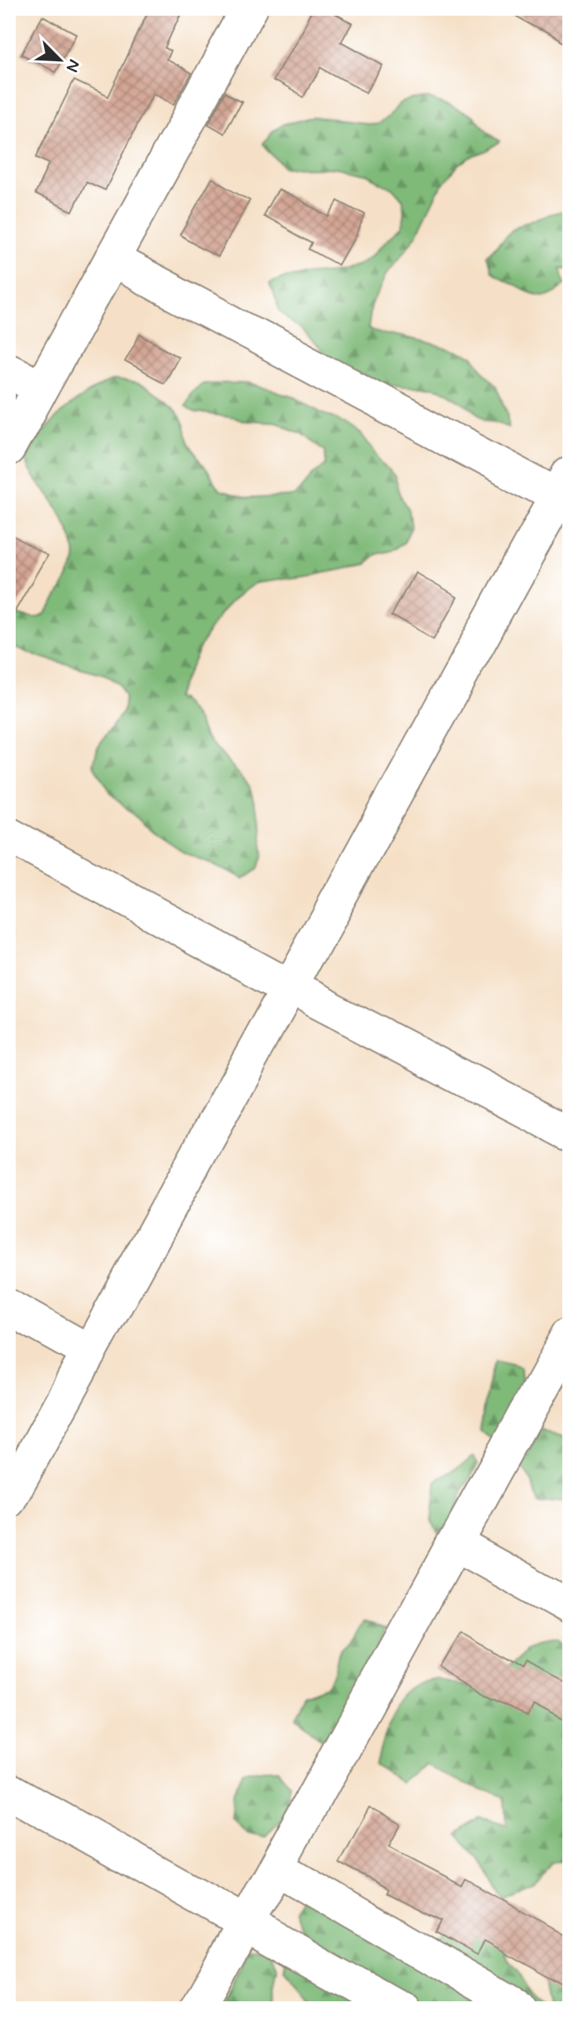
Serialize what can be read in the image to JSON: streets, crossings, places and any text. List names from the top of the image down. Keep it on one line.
{"north":"bottom right"}
